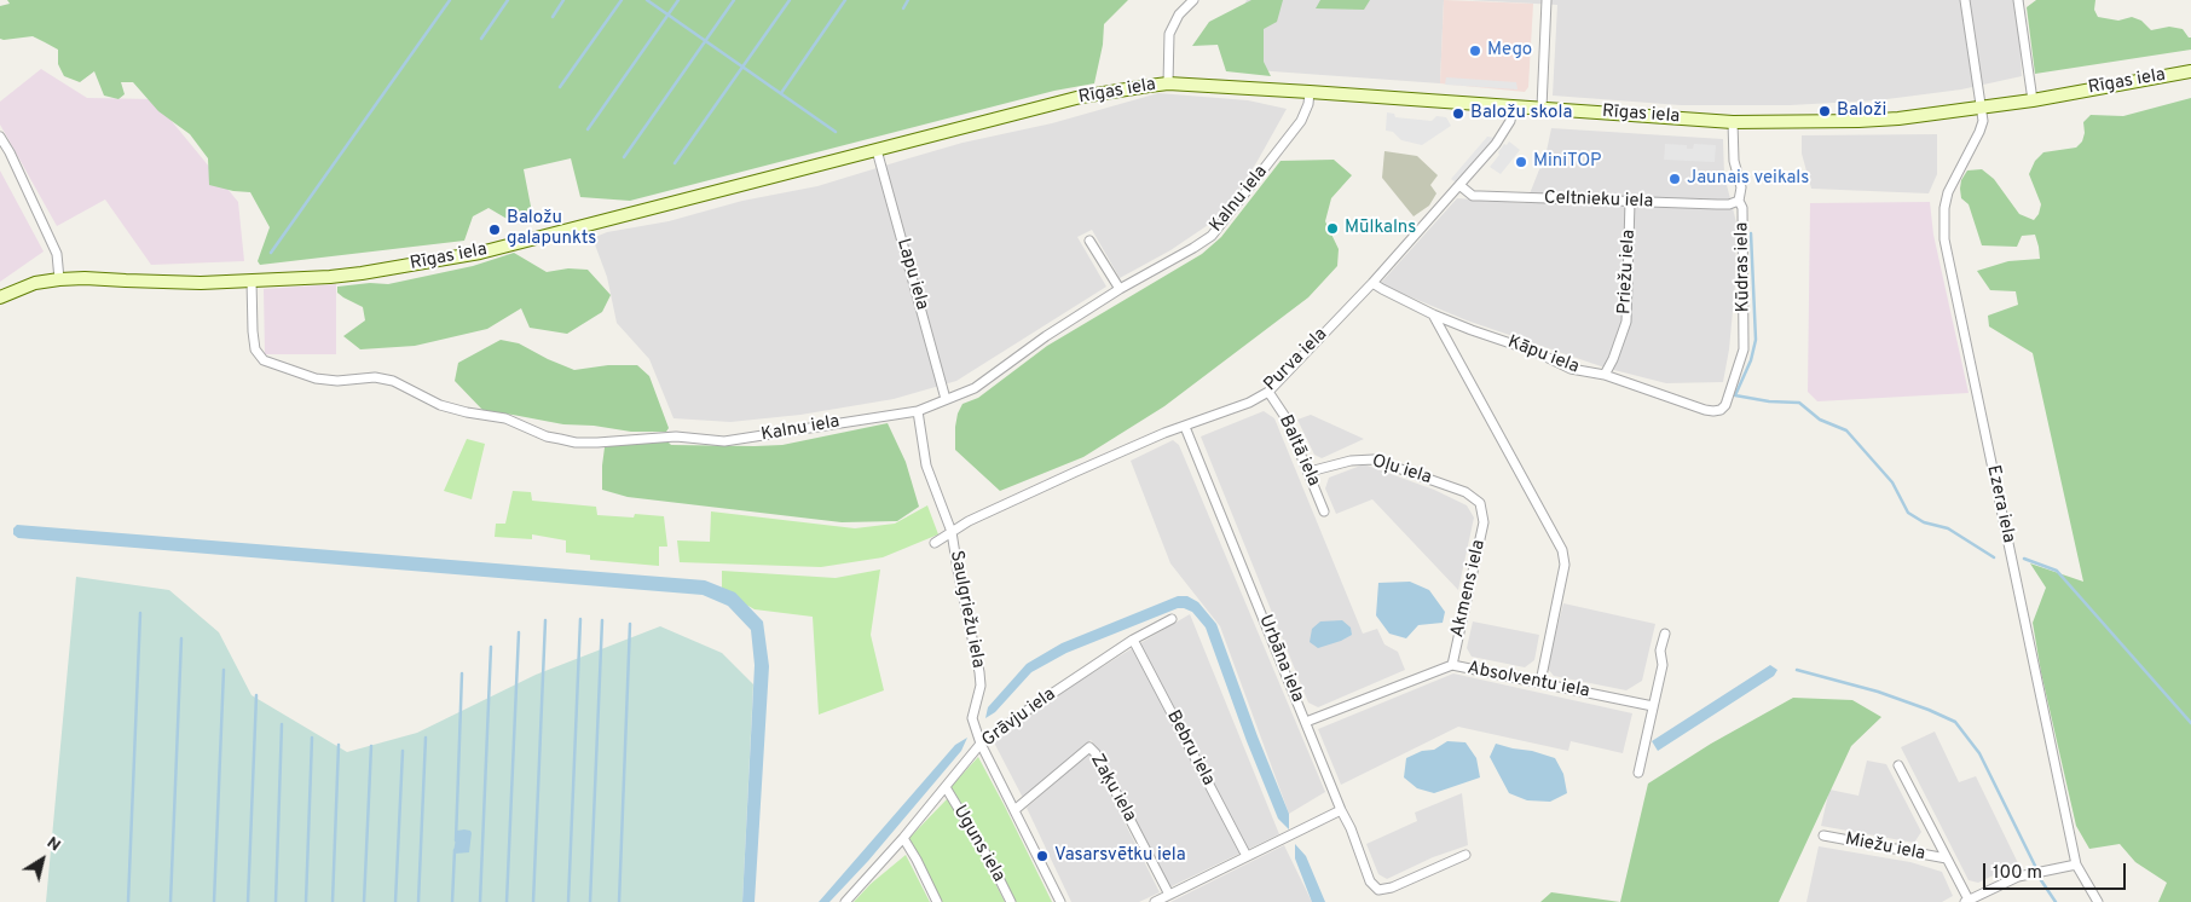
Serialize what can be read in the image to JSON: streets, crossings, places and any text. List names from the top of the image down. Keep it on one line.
{"streets":{"main road":["Rīgas iela"],"street":["Kalnu iela","Celtnieku iela","Kūdras iela","Priežu iela","Lapu iela","Kāpu iela","Purva iela","Baltā iela","Oļu iela","Ezera iela","Akmens iela","Saulgriežu iela","Urbāna iela","Absolventu iela","Grāvju iela","Bebru iela","Zaķu iela","Uguns iela","Miežu iela"]},"crossings":[["Rīgas iela","Kalnu iela"],["Rīgas iela","Kūdras iela"],["Rīgas iela","Lapu iela"],["Rīgas iela","Purva iela"],["Rīgas iela","Ezera iela"],["Kalnu iela","Lapu iela"],["Kalnu iela","Saulgriežu iela"],["Celtnieku iela","Kūdras iela"],["Celtnieku iela","Priežu iela"],["Celtnieku iela","Purva iela"],["Kūdras iela","Kāpu iela"],["Priežu iela","Kāpu iela"],["Kāpu iela","Purva iela"],["Purva iela","Baltā iela"],["Purva iela","Saulgriežu iela"],["Purva iela","Urbāna iela"],["Baltā iela","Oļu iela"],["Oļu iela","Akmens iela"],["Akmens iela","Absolventu iela"],["Saulgriežu iela","Grāvju iela"],["Saulgriežu iela","Zaķu iela"],["Urbāna iela","Absolventu iela"],["Grāvju iela","Bebru iela"],["Grāvju iela","Uguns iela"]],"places":["Mego","Baloži","Baložu skola","MiniTOP","Jaunais veikals","Mūlkalns","Baložu galapunkts","Vasarsvētku iela"],"scale_bar":"100 m","north":"top right"}
